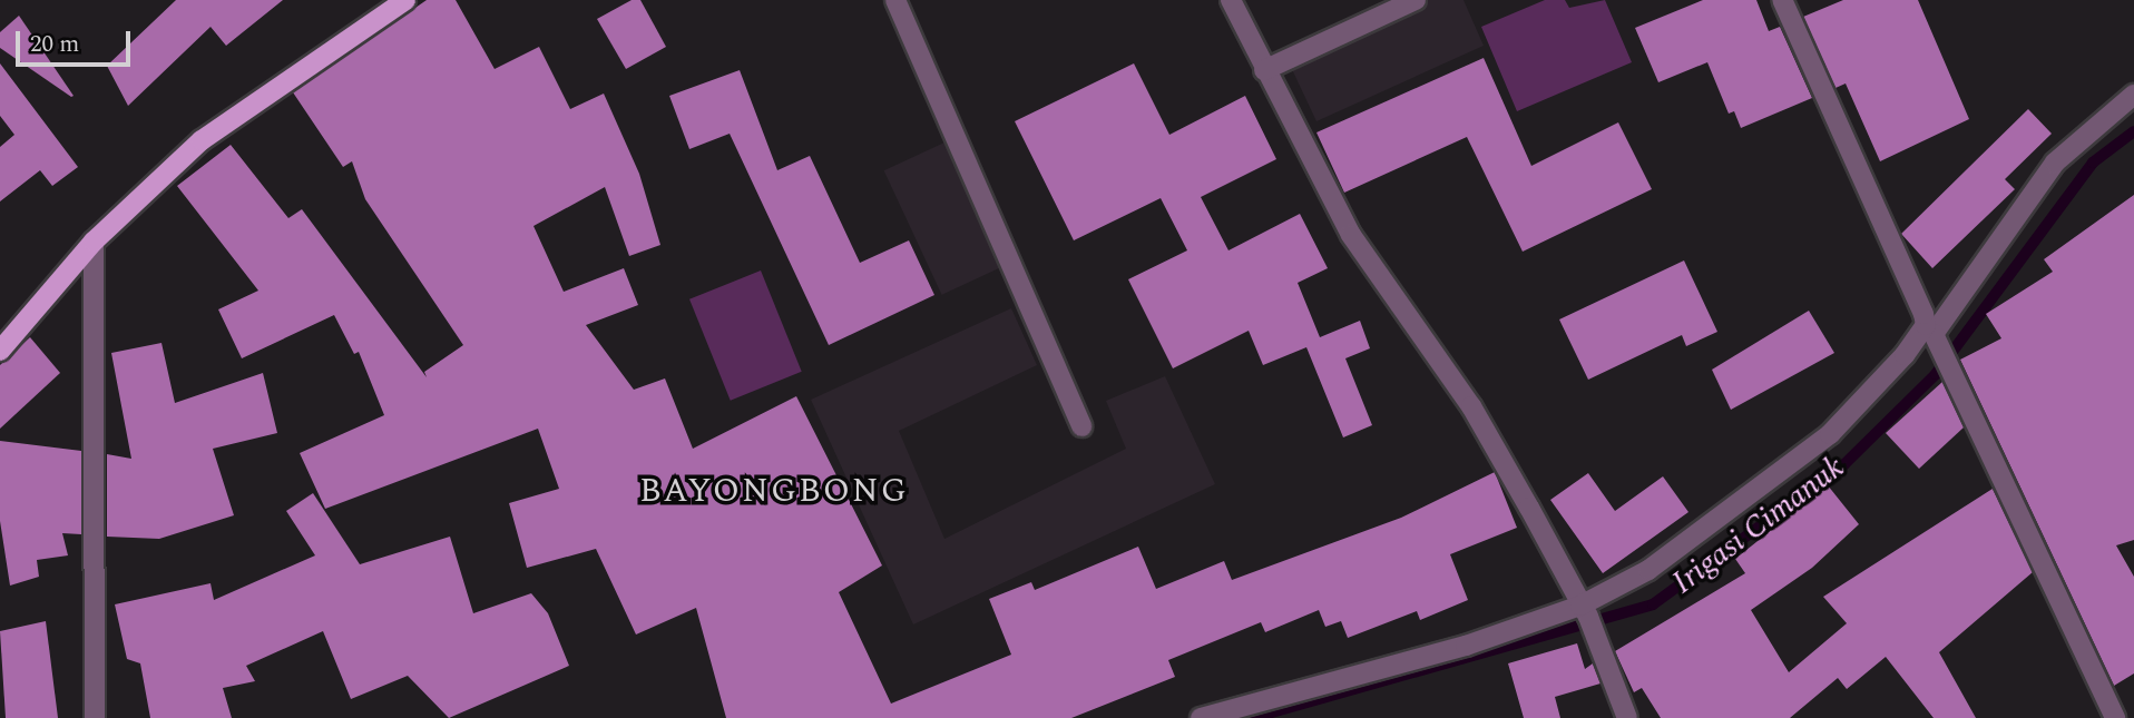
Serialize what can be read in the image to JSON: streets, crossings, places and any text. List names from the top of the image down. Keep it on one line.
{"districts":["BAYONGBONG"],"water":["Irigasi Cimanuk"],"scale_bar":"20 m"}
